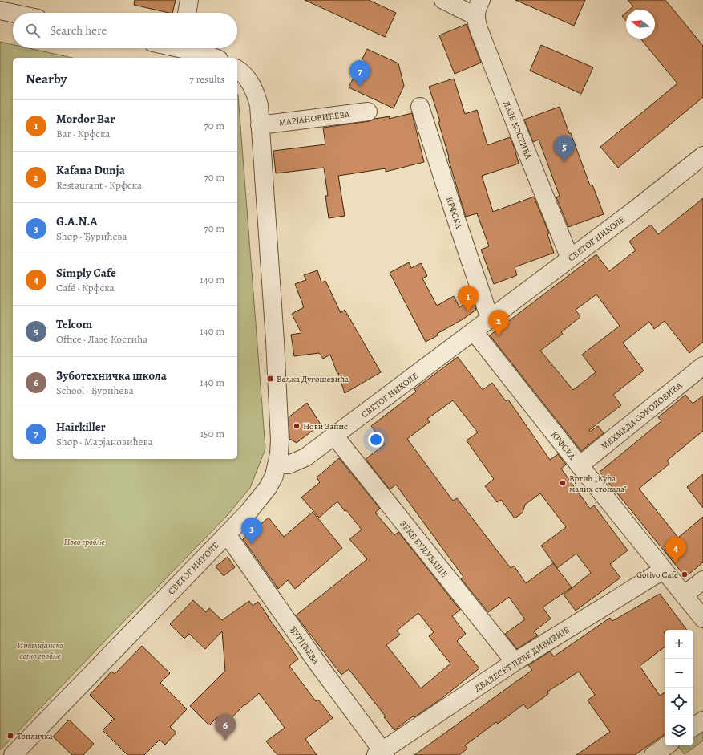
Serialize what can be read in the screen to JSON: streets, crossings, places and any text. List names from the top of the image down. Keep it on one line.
{"streets":{"street":["МАРЈАНОВИЋЕВА","ЛАЗЕ КОСТИЋА","КРФСКА","СВЕТОГ НИКОЛЕ","МЕХМЕДА СОКОЛОВИЋА","ЗЕКЕ БУЉУБАШЕ","ЂУРИЋЕВА","ДВАДЕСЕТ ПРВЕ ДИВИЗИЈЕ"]},"crossings":[["ЛАЗЕ КОСТИЋА","СВЕТОГ НИКОЛЕ"],["КРФСКА","СВЕТОГ НИКОЛЕ"],["КРФСКА","МЕХМЕДА СОКОЛОВИЋА"],["КРФСКА","ДВАДЕСЕТ ПРВЕ ДИВИЗИЈЕ"],["СВЕТОГ НИКОЛЕ","ЗЕКЕ БУЉУБАШЕ"],["СВЕТОГ НИКОЛЕ","ЂУРИЋЕВА"],["ЗЕКЕ БУЉУБАШЕ","ДВАДЕСЕТ ПРВЕ ДИВИЗИЈЕ"],["ЂУРИЋЕВА","ДВАДЕСЕТ ПРВЕ ДИВИЗИЈЕ"]],"parks":["Ново гробље","Италијанско војно гробље"],"places":{"transit":["Вељка Дугошевића","Топличка"],"other":["Нови Запис","Вртић „Кућа малих стопала”","Gotivo Cafe"]},"north":"left","page":{"search":"Search here","heading":["Nearby","7 results"],"pins":["7","5","1","2","3","4","6"],"list":[{"mark":"1","name":"Mordor Bar","note":"Bar · Крфска","value":"70 m"},{"mark":"2","name":"Kafana Dunja","note":"Restaurant · Крфска","value":"70 m"},{"mark":"3","name":"G.A.N.A","note":"Shop · Ђурићева","value":"70 m"},{"mark":"4","name":"Simply Cafe","note":"Café · Крфска","value":"140 m"},{"mark":"5","name":"Telcom","note":"Office · Лазе Костића","value":"140 m"},{"mark":"6","name":"Зуботехничка школа","note":"School · Ђурићева","value":"140 m"},{"mark":"7","name":"Hairkiller","note":"Shop · Марјановићева","value":"150 m"}],"map_buttons":["+","−"]}}
